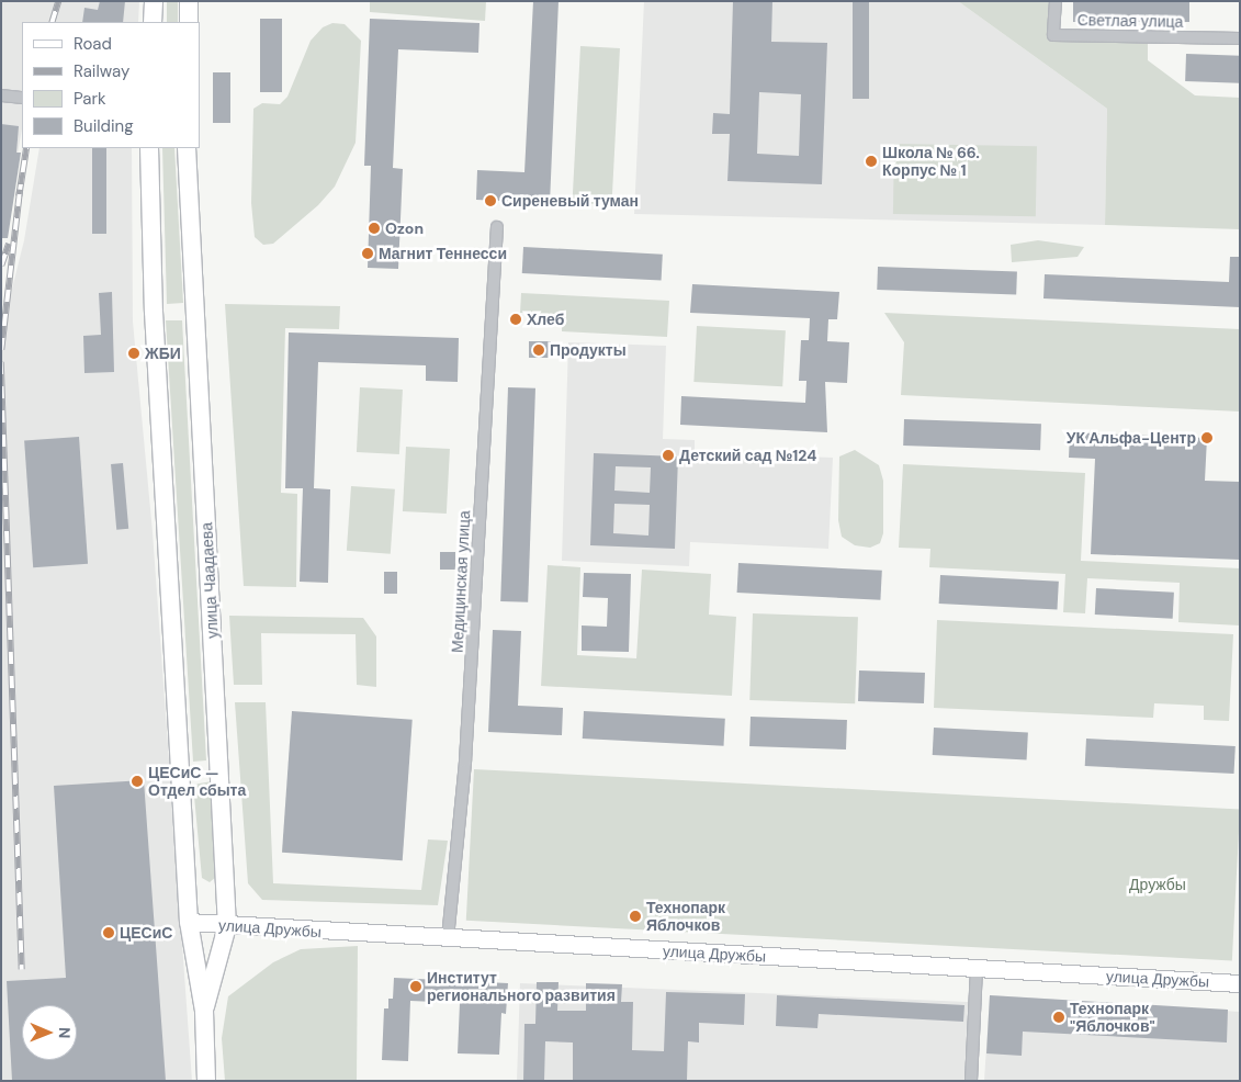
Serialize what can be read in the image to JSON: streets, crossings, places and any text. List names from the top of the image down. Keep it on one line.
{"streets":{"main road":["улица Чаадаева","улица Дружбы"],"street":["Светлая улица","Медицинская улица"]},"crossings":[["улица Чаадаева","улица Дружбы"],["Медицинская улица","улица Дружбы"]],"parks":["Дружбы"],"places":["Школа № 66. Корпус № 1","Сиреневый туман","Ozon","Магнит Теннесси","Хлеб","Продукты","ЖБИ","УК Альфа-Центр","Детский сад №124","ЦЕСиС — Отдел сбыта","Технопарк Яблочков","ЦЕСиС","Институт регионального развития","Технопарк \"Яблочков\""],"legend":["Road","Railway","Park","Building"],"north":"right"}
